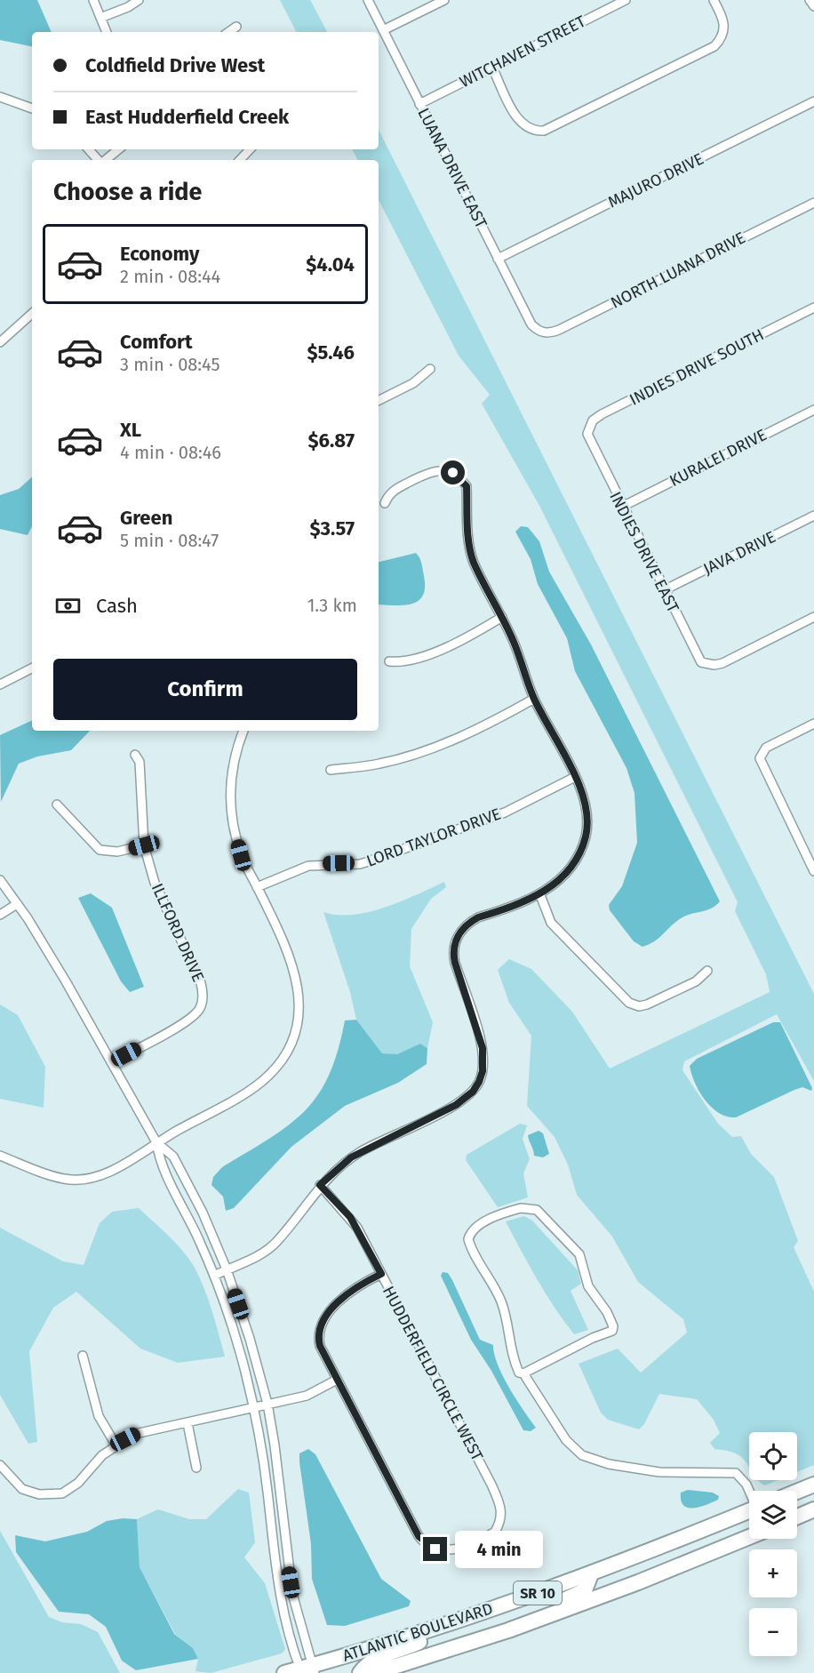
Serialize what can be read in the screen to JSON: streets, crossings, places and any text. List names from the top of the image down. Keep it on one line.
{"streets":{"highway":["SR 10","ATLANTIC BOULEVARD"],"street":["WITCHAVEN STREET","LUANA DRIVE EAST","MAJURO DRIVE","NORTH LUANA DRIVE","INDIES DRIVE SOUTH","KURALEI DRIVE","INDIES DRIVE EAST","JAVA DRIVE","LORD TAYLOR DRIVE","ILLFORD DRIVE","HUDDERFIELD CIRCLE WEST"]},"crossings":[["WITCHAVEN STREET","LUANA DRIVE EAST"],["LUANA DRIVE EAST","MAJURO DRIVE"],["LUANA DRIVE EAST","NORTH LUANA DRIVE"],["INDIES DRIVE SOUTH","INDIES DRIVE EAST"],["KURALEI DRIVE","INDIES DRIVE EAST"],["INDIES DRIVE EAST","JAVA DRIVE"]],"page":{"banner":["Coldfield Drive West","East Hudderfield Creek"],"heading":"Choose a ride","list":[{"name":"Economy","note":"2 min · 08:44","value":"$4.04"},{"name":"Comfort","note":"3 min · 08:45","value":"$5.46"},{"name":"XL","note":"4 min · 08:46","value":"$6.87"},{"name":"Green","note":"5 min · 08:47","value":"$3.57"}],"pay":["Cash","1.3 km"],"buttons":"Confirm","map_buttons":["+","−"],"bubble":"4 min"}}
